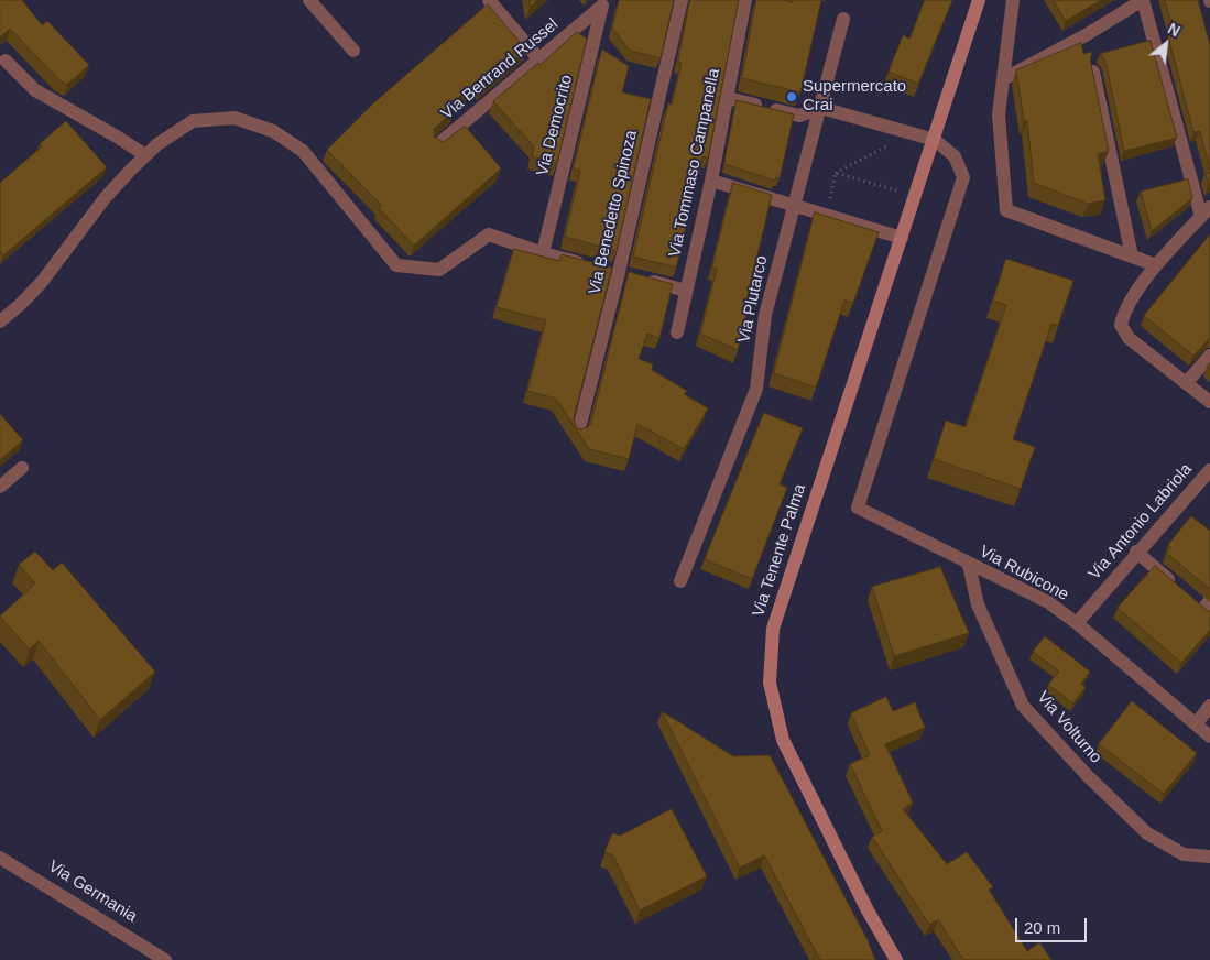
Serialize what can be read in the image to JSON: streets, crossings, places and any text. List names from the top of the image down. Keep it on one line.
{"streets":{"main road":["Via Tenente Palma"],"street":["Via Bertrand Russel","Via Democrito","Via Tommaso Campanella","Via Benedetto Spinoza","Via Plutarco","Via Antonio Labriola","Via Rubicone","Via Volturno","Via Germania"]},"crossings":[["Via Bertrand Russel","Via Democrito"],["Via Antonio Labriola","Via Rubicone"],["Via Tenente Palma","Via Rubicone"],["Via Rubicone","Via Volturno"]],"places":["Supermercato Crai"],"scale_bar":"20 m","north":"top right"}
